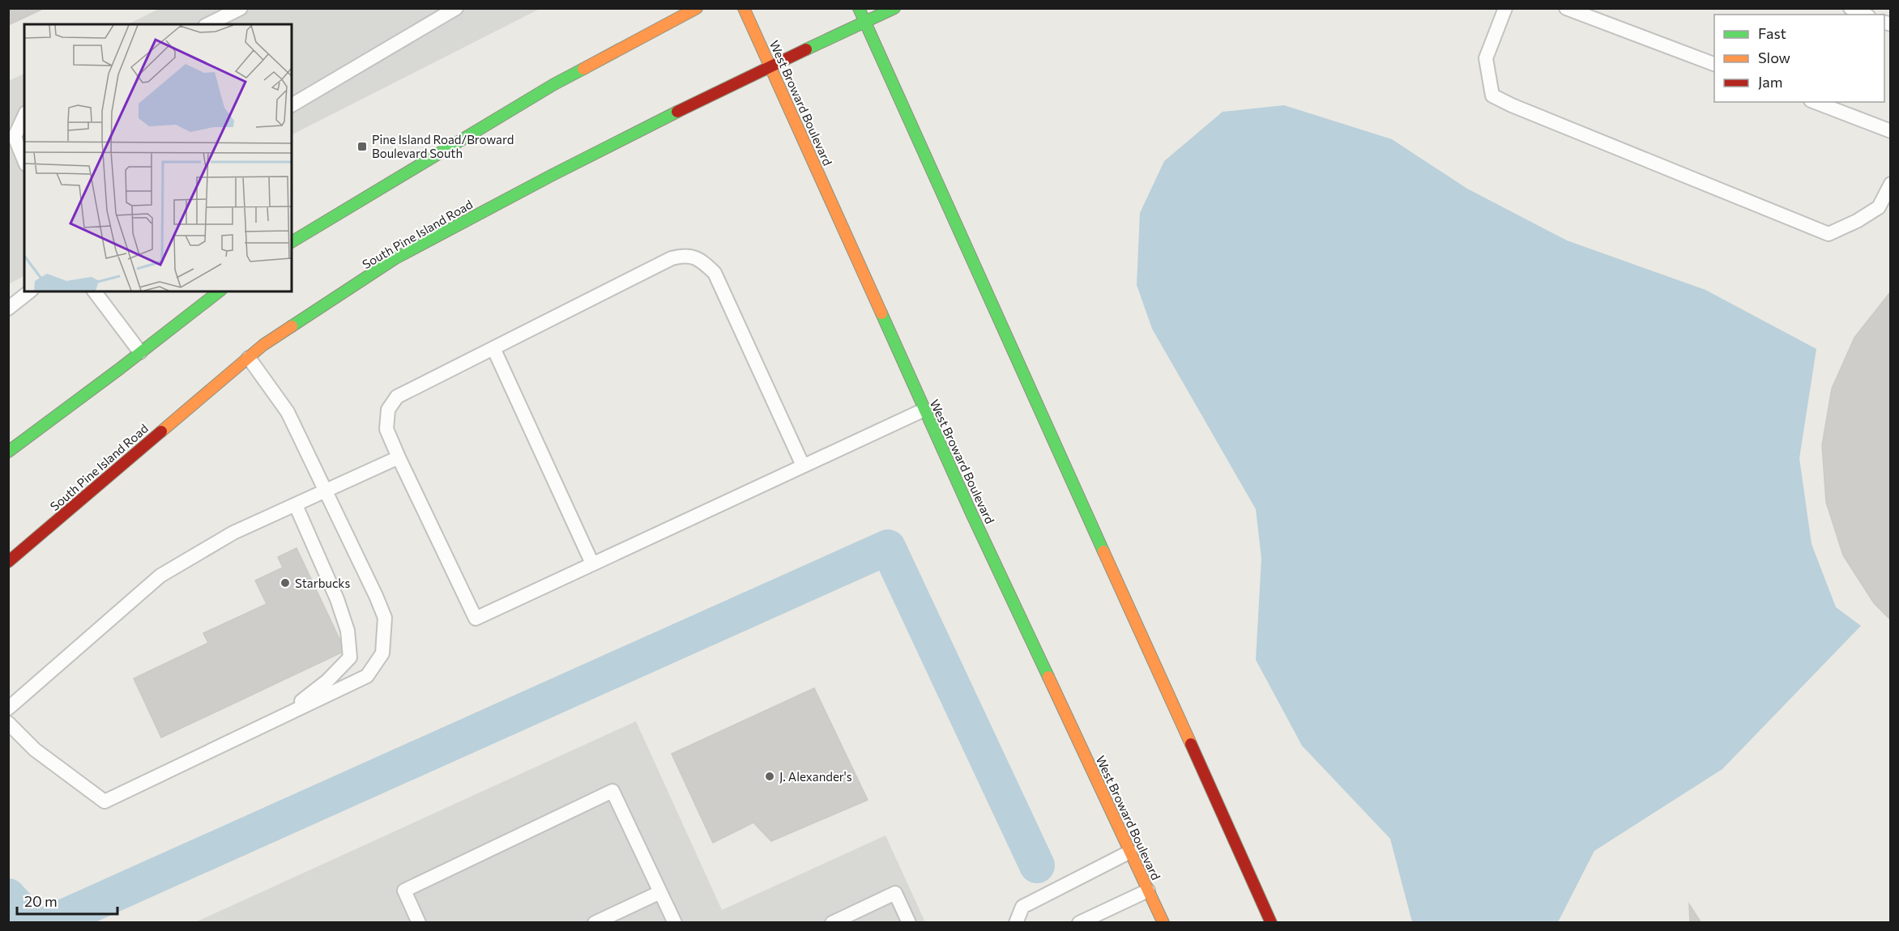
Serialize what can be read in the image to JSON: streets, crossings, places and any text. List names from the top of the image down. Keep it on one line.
{"streets":{"main road":["West Broward Boulevard","South Pine Island Road"]},"crossings":[["West Broward Boulevard","South Pine Island Road"]],"places":{"transit":["Pine Island Road/Broward Boulevard South"],"other":["Starbucks","J. Alexander's"]},"legend":["Fast","Slow","Jam"],"scale_bar":"20 m"}
